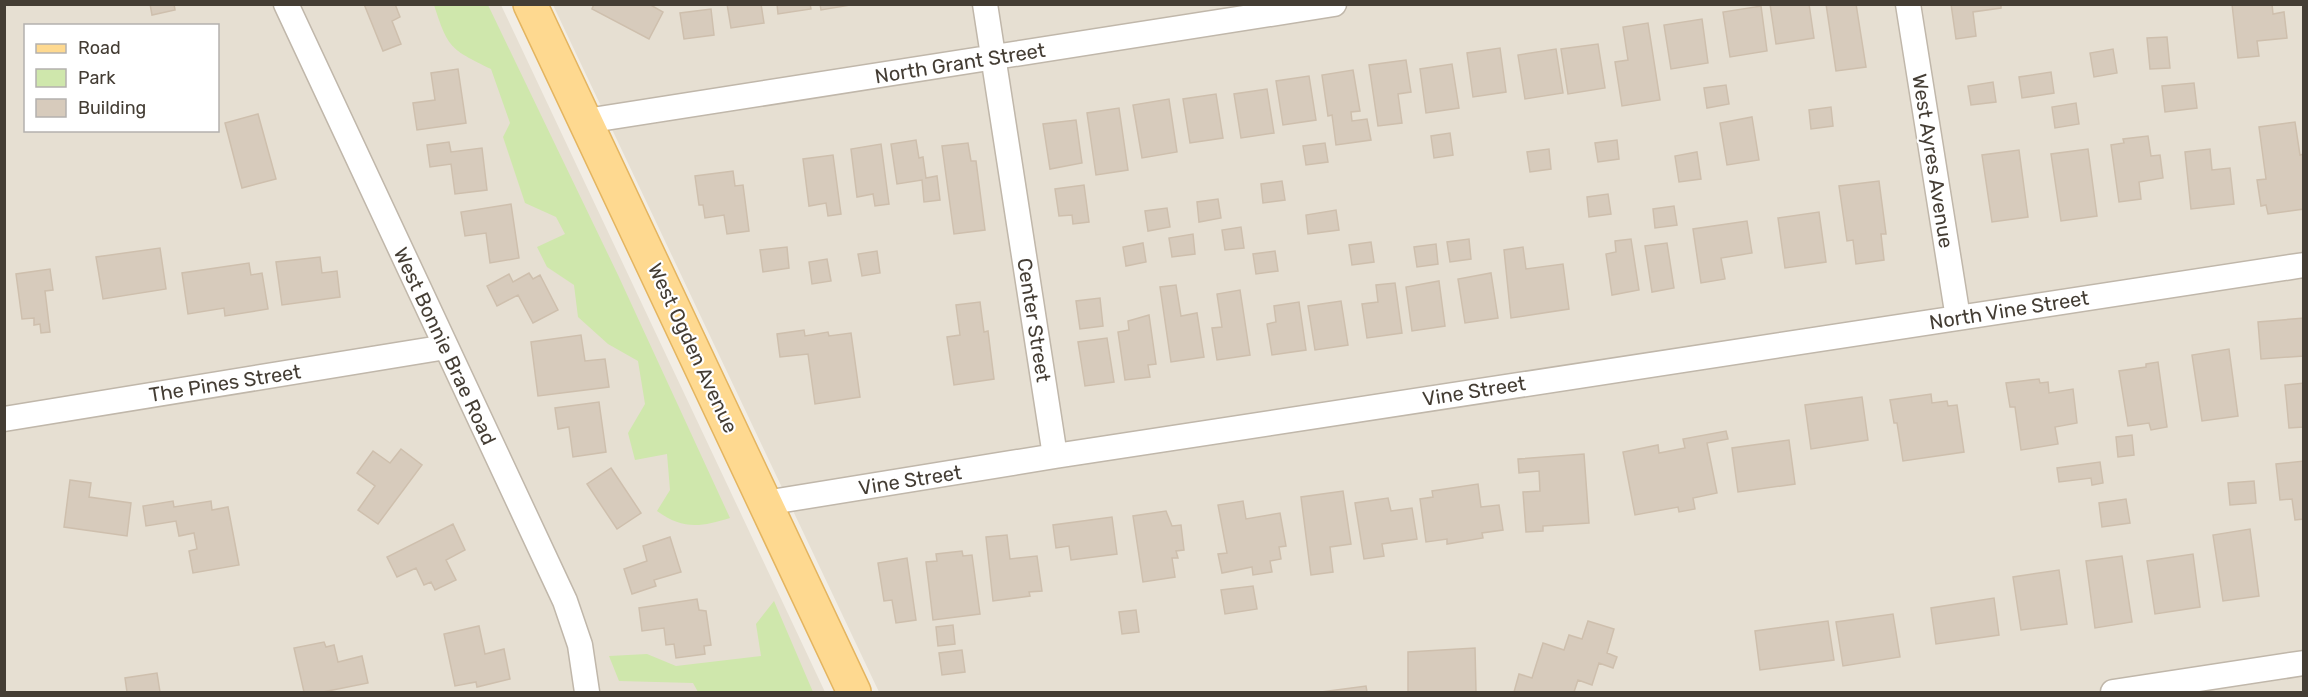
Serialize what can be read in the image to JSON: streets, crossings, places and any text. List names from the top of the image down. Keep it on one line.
{"streets":{"main road":["West Ogden Avenue"],"street":["North Grant Street","West Ayres Avenue","North Vine Street","Center Street","West Bonnie Brae Road","The Pines Street","Vine Street"]},"crossings":[["North Grant Street","Center Street"],["North Grant Street","West Ogden Avenue"],["West Ayres Avenue","North Vine Street"],["North Vine Street","Vine Street"],["Center Street","Vine Street"],["West Bonnie Brae Road","The Pines Street"],["West Ogden Avenue","Vine Street"]],"legend":["Road","Park","Building"]}
